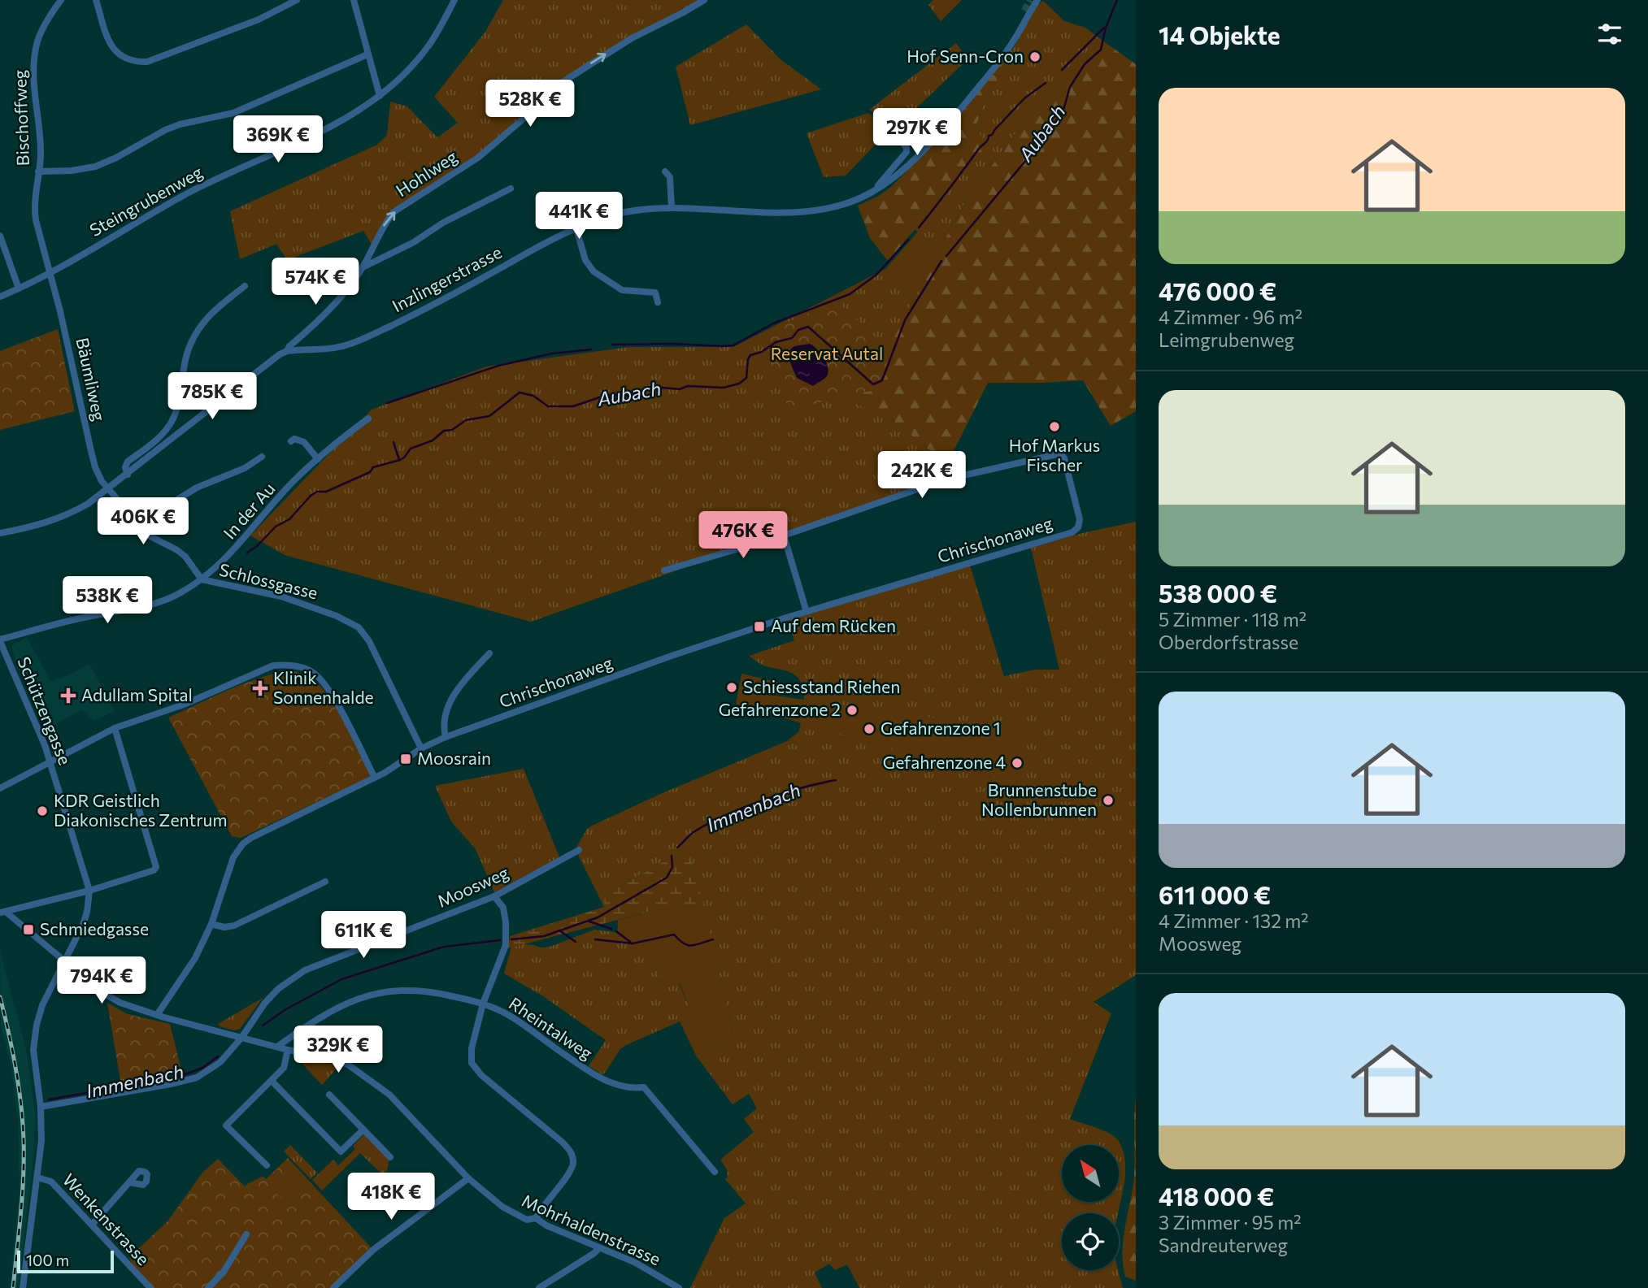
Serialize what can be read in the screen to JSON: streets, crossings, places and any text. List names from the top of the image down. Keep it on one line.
{"streets":{"street":["Bischoffweg","Hohlweg","Steingrubenweg","Inzlingerstrasse","Bäumliweg","In der Au","Chrischonaweg","Schlossgasse","Schützengasse","Moosweg","Rheintalweg","Wenkenstrasse","Mohrhaldenstrasse"]},"crossings":[["Bischoffweg","Steingrubenweg"],["Bischoffweg","Bäumliweg"],["Hohlweg","Inzlingerstrasse"],["Steingrubenweg","Bäumliweg"],["Inzlingerstrasse","Bäumliweg"],["Bäumliweg","In der Au"],["Bäumliweg","Schlossgasse"],["In der Au","Schlossgasse"],["In der Au","Schützengasse"],["Chrischonaweg","Schlossgasse"],["Chrischonaweg","Mohrhaldenstrasse"],["Schützengasse","Moosweg"],["Schützengasse","Wenkenstrasse"],["Schützengasse","Mohrhaldenstrasse"],["Moosweg","Mohrhaldenstrasse"],["Rheintalweg","Mohrhaldenstrasse"]],"water":["Aubach","Immenbach"],"parks":["Reservat Autal"],"places":{"other":["Hof Senn-Cron","Hof Markus Fischer","Schiessstand Riehen","Gefahrenzone 2","Gefahrenzone 1","Gefahrenzone 4","Brunnenstube Nollenbrunnen","KDR Geistlich Diakonisches Zentrum"],"transit":["Auf dem Rücken","Moosrain","Schmiedgasse"],"health":["Klinik Sonnenhalde","Adullam Spital"]},"scale_bar":"100 m","north":"top left","page":{"heading":"14 Objekte","list":[{"name":"476 000 €","note":"4 Zimmer · 96 m² · Leimgrubenweg"},{"name":"538 000 €","note":"5 Zimmer · 118 m² · Oberdorfstrasse"},{"name":"611 000 €","note":"4 Zimmer · 132 m² · Moosweg"},{"name":"418 000 €","note":"3 Zimmer · 95 m² · Sandreuterweg"}],"price":["528K €","297K €","369K €","441K €","574K €","785K €","242K €","406K €","476K €","538K €","611K €","794K €","329K €","418K €"],"scale":"100 m"}}
